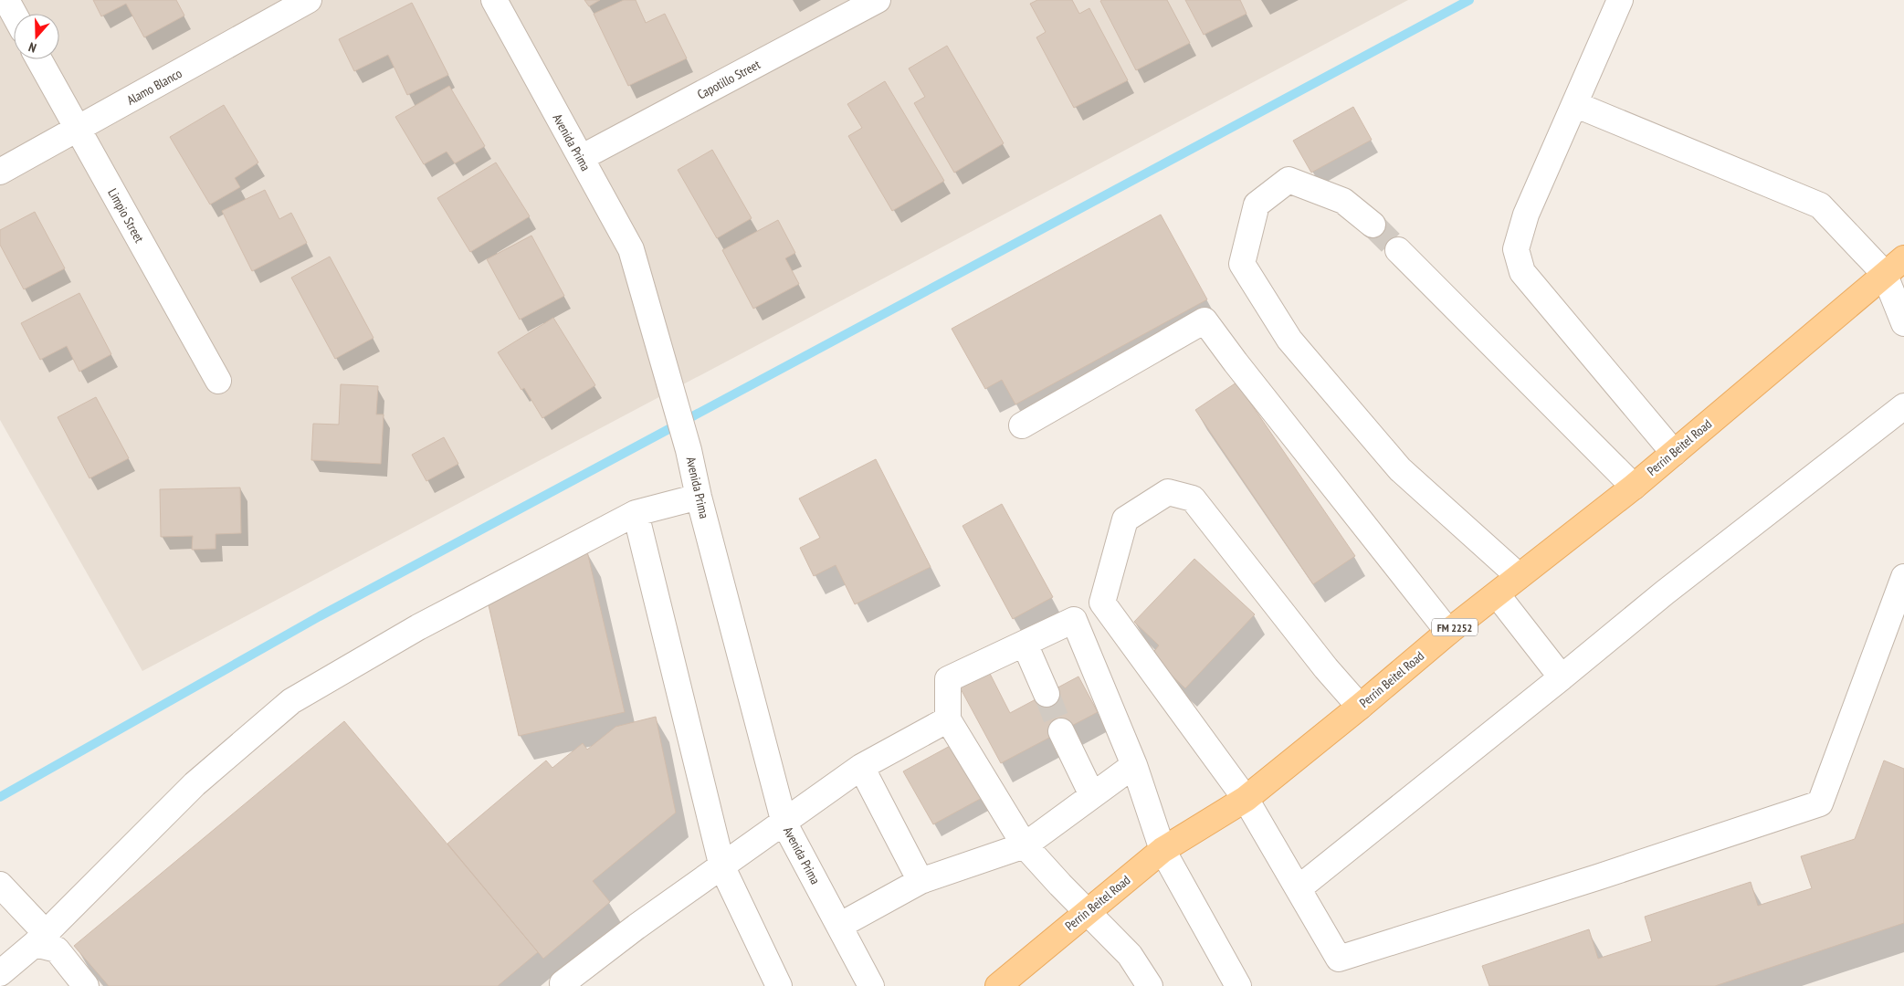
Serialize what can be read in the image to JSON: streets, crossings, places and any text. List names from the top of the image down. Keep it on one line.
{"streets":{"main road":["Perrin Beitel Road","FM 2252"],"street":["Capotillo Street","Alamo Blanco","Avenida Prima","Limpio Street"]},"crossings":[["Capotillo Street","Avenida Prima"],["Alamo Blanco","Limpio Street"]],"north":"bottom"}
